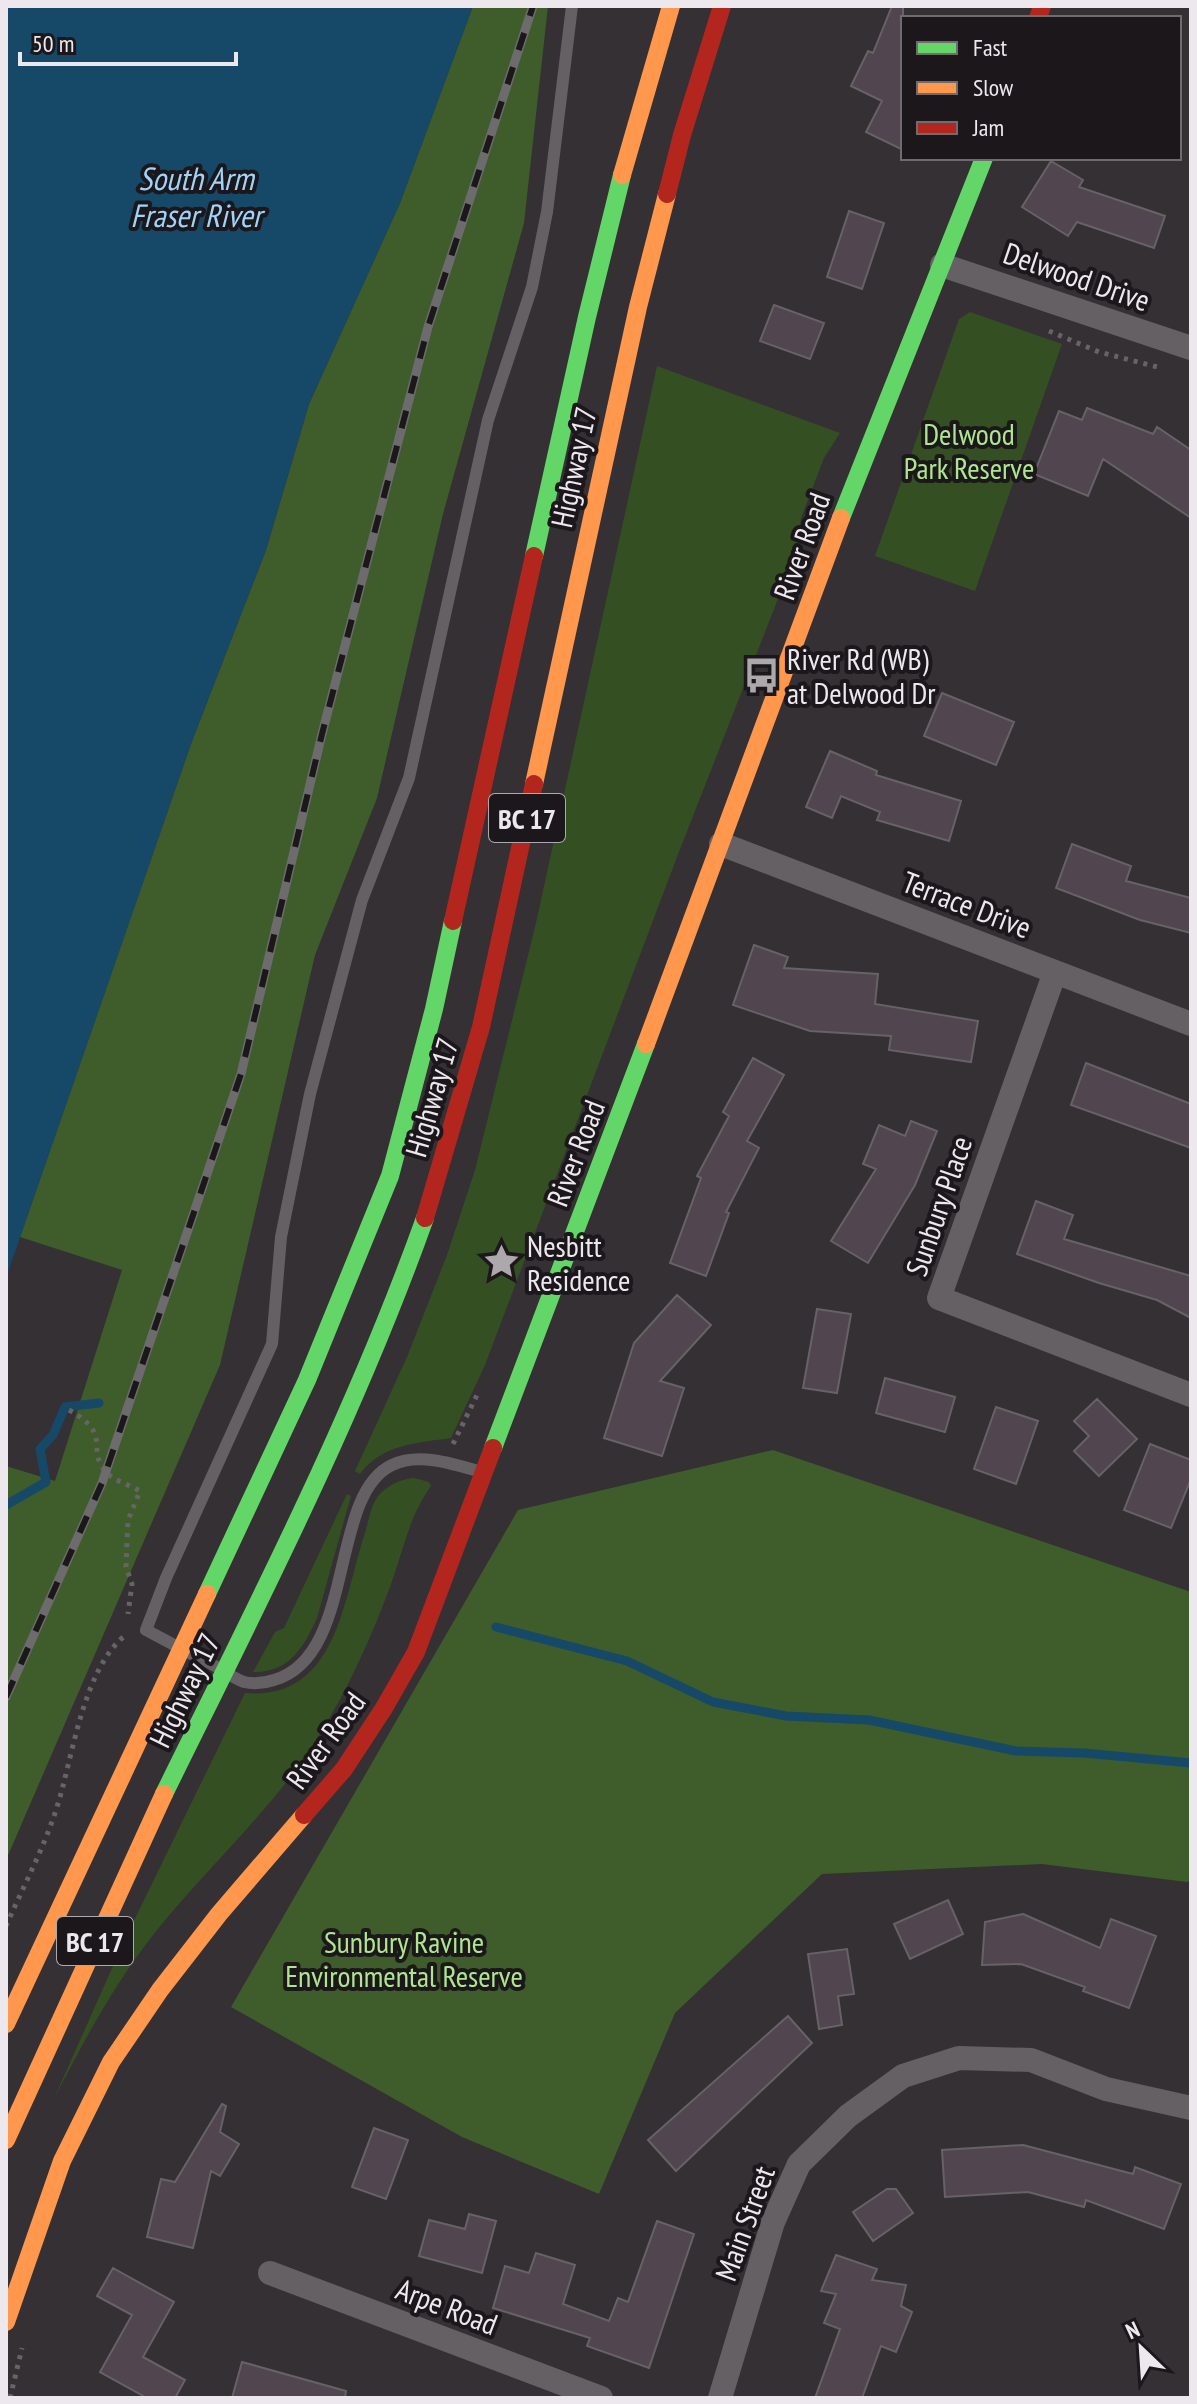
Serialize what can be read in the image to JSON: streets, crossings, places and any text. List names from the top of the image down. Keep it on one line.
{"streets":{"main road":["Highway 17","River Road","BC 17"],"street":["Delwood Drive","Terrace Drive","Sunbury Place","Main Street","Arpe Road"]},"crossings":[["Delwood Drive","River Road"],["River Road","Terrace Drive"],["Terrace Drive","Sunbury Place"]],"water":["South Arm Fraser River"],"parks":["Delwood Park Reserve","Sunbury Ravine Environmental Reserve"],"places":{"bus stop":["River Rd (WB) at Delwood Dr"],"place":["Nesbitt Residence"]},"legend":["Fast","Slow","Jam"],"scale_bar":"50 m","north":"top left"}
